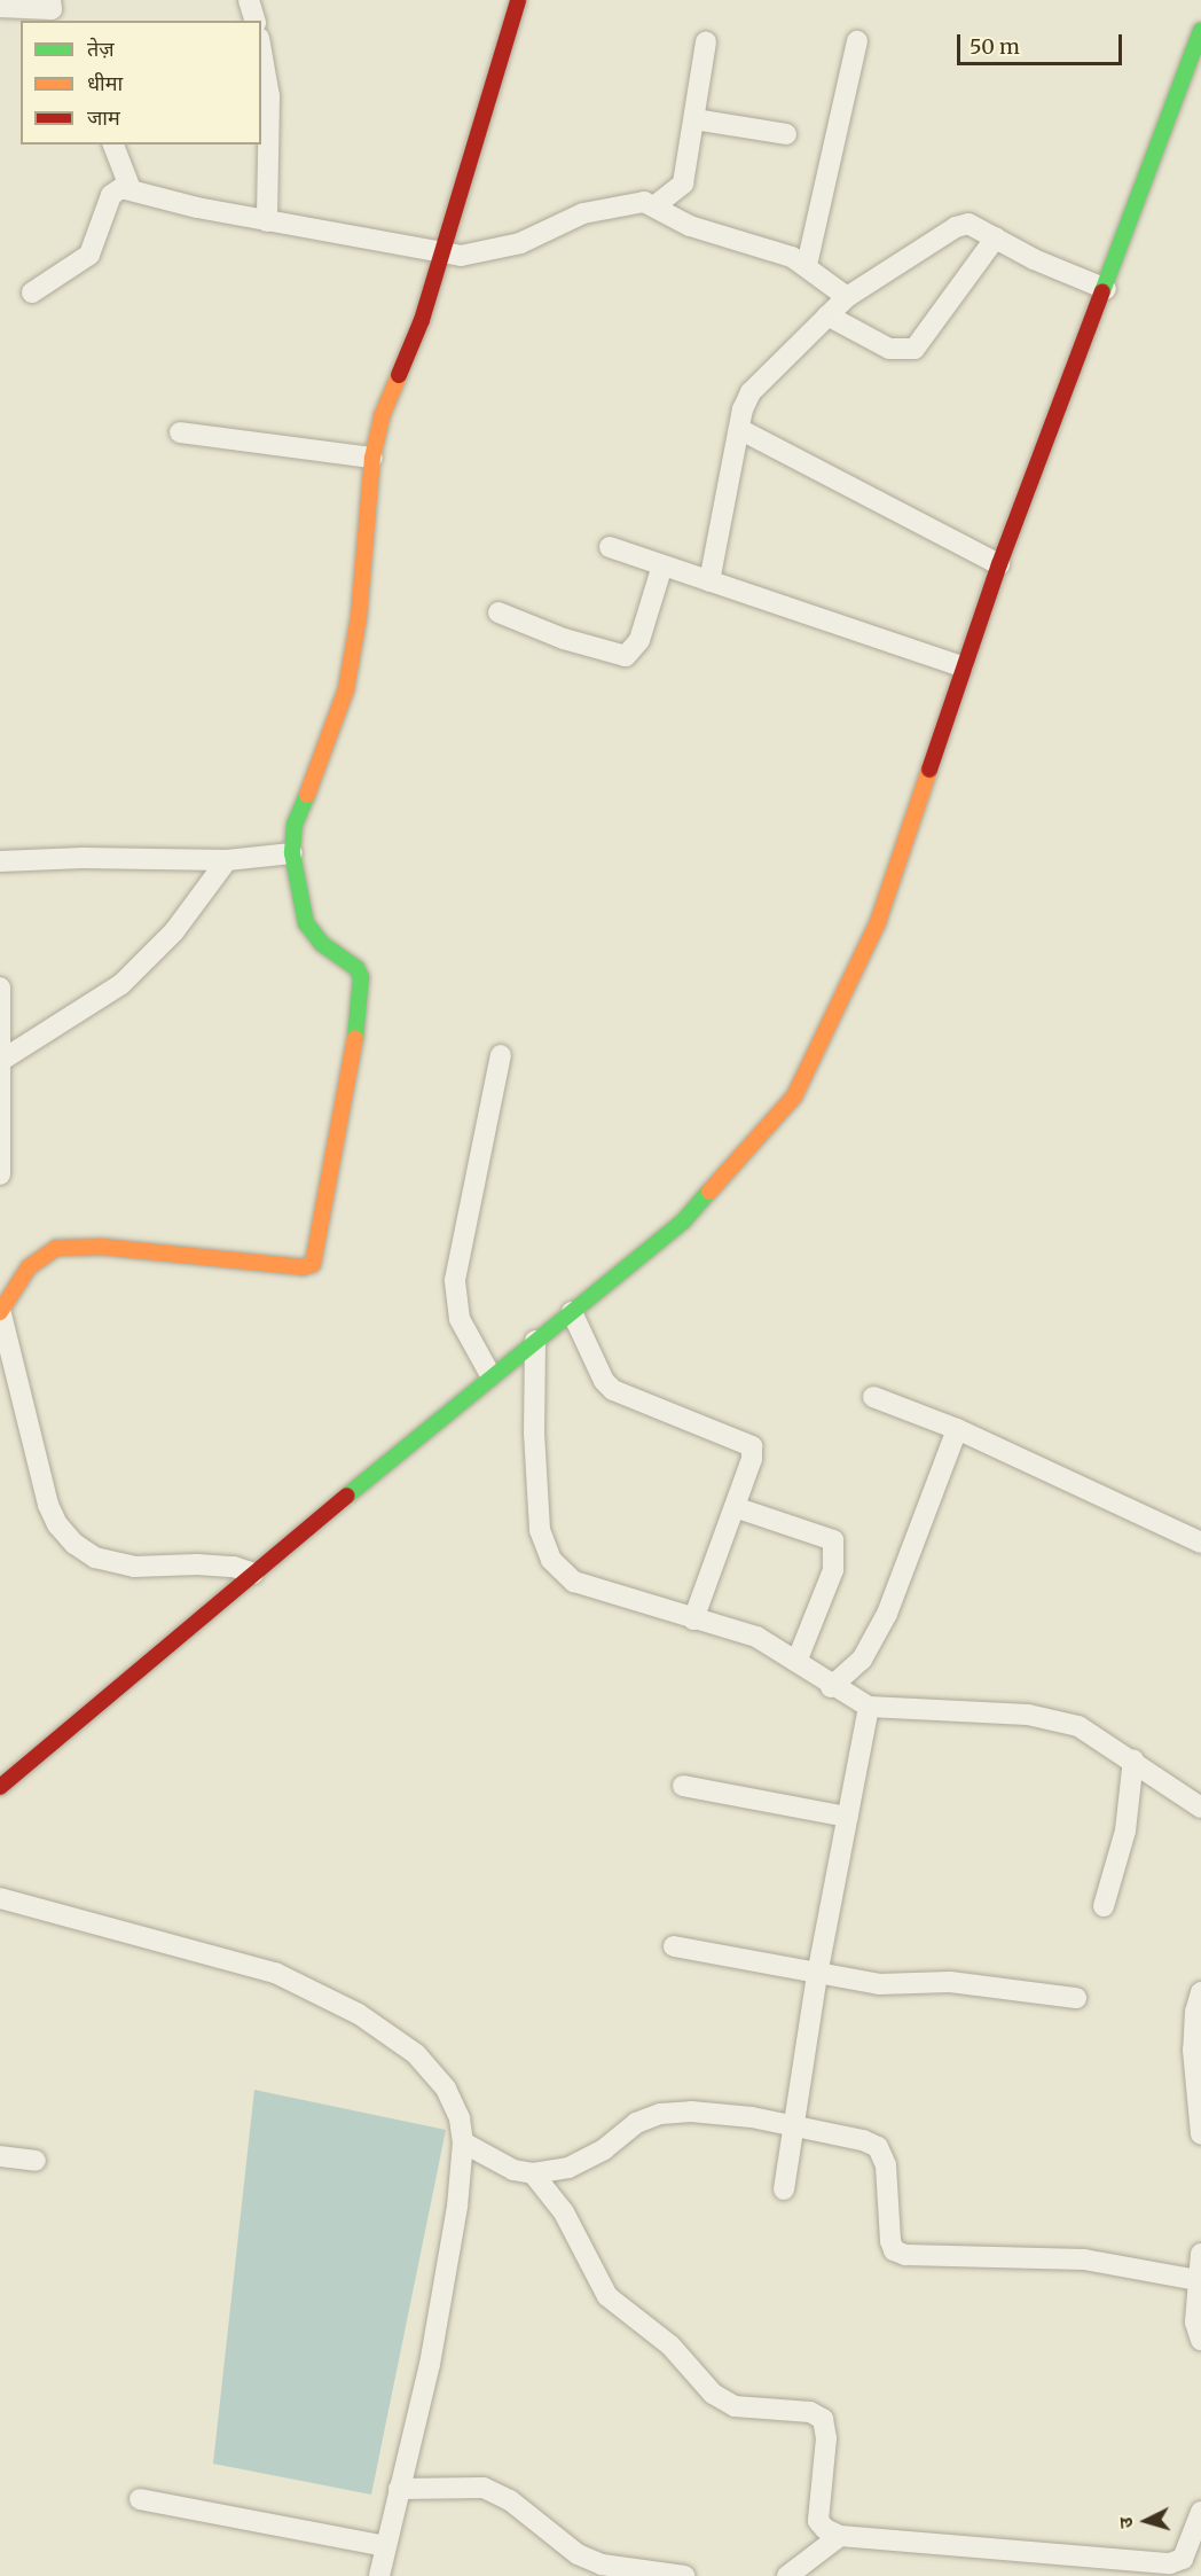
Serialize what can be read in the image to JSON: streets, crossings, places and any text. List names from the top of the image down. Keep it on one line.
{"legend":["तेज़","धीमा","जाम"],"scale_bar":"50 m","north":"left"}
